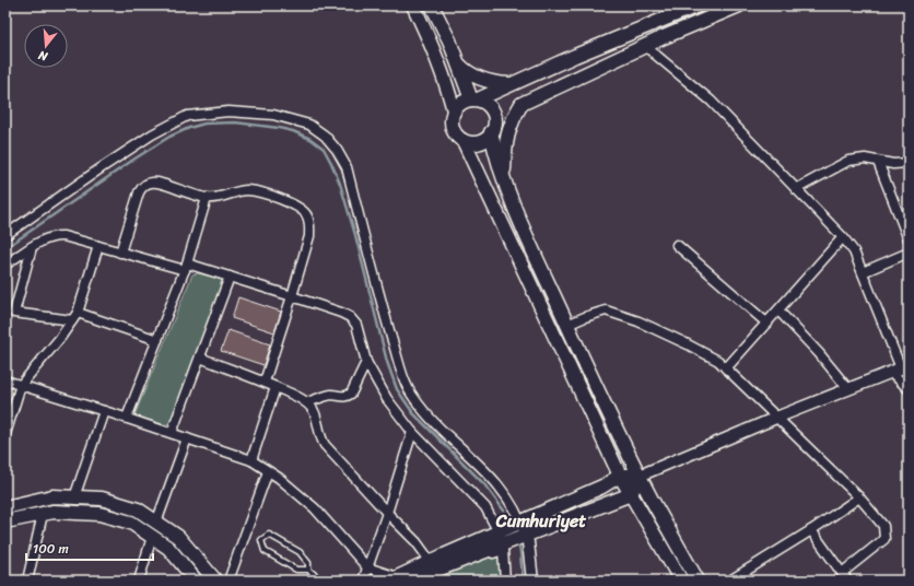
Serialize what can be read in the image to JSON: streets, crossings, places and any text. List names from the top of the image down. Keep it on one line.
{"districts":["Cumhuriyet"],"scale_bar":"100 m","north":"bottom"}
